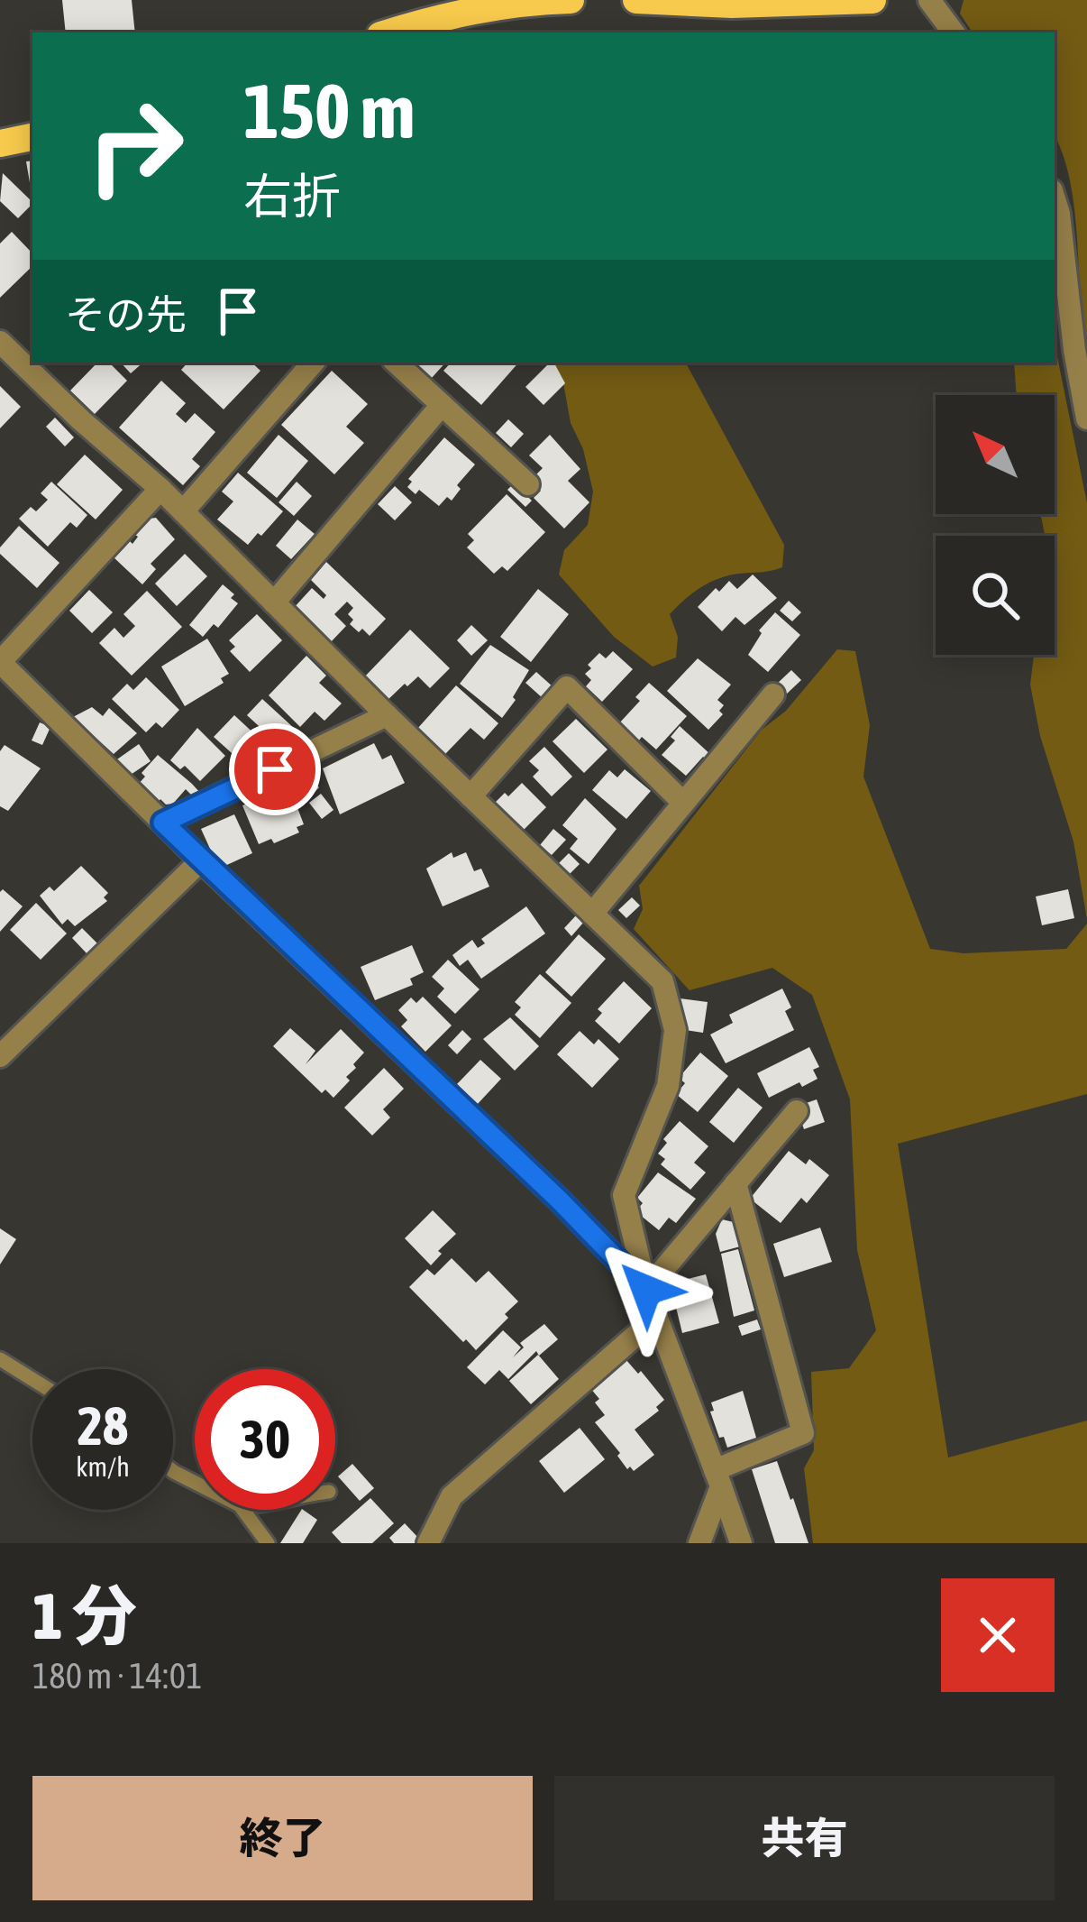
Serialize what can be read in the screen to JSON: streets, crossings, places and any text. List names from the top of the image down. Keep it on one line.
{"north":"top left","page":{"turn":["150 m","右折"],"then":"その先","speed":"28 km/h","limit":"30","heading":["1 分","180 m · 14:01"],"buttons":["終了","共有"]}}
